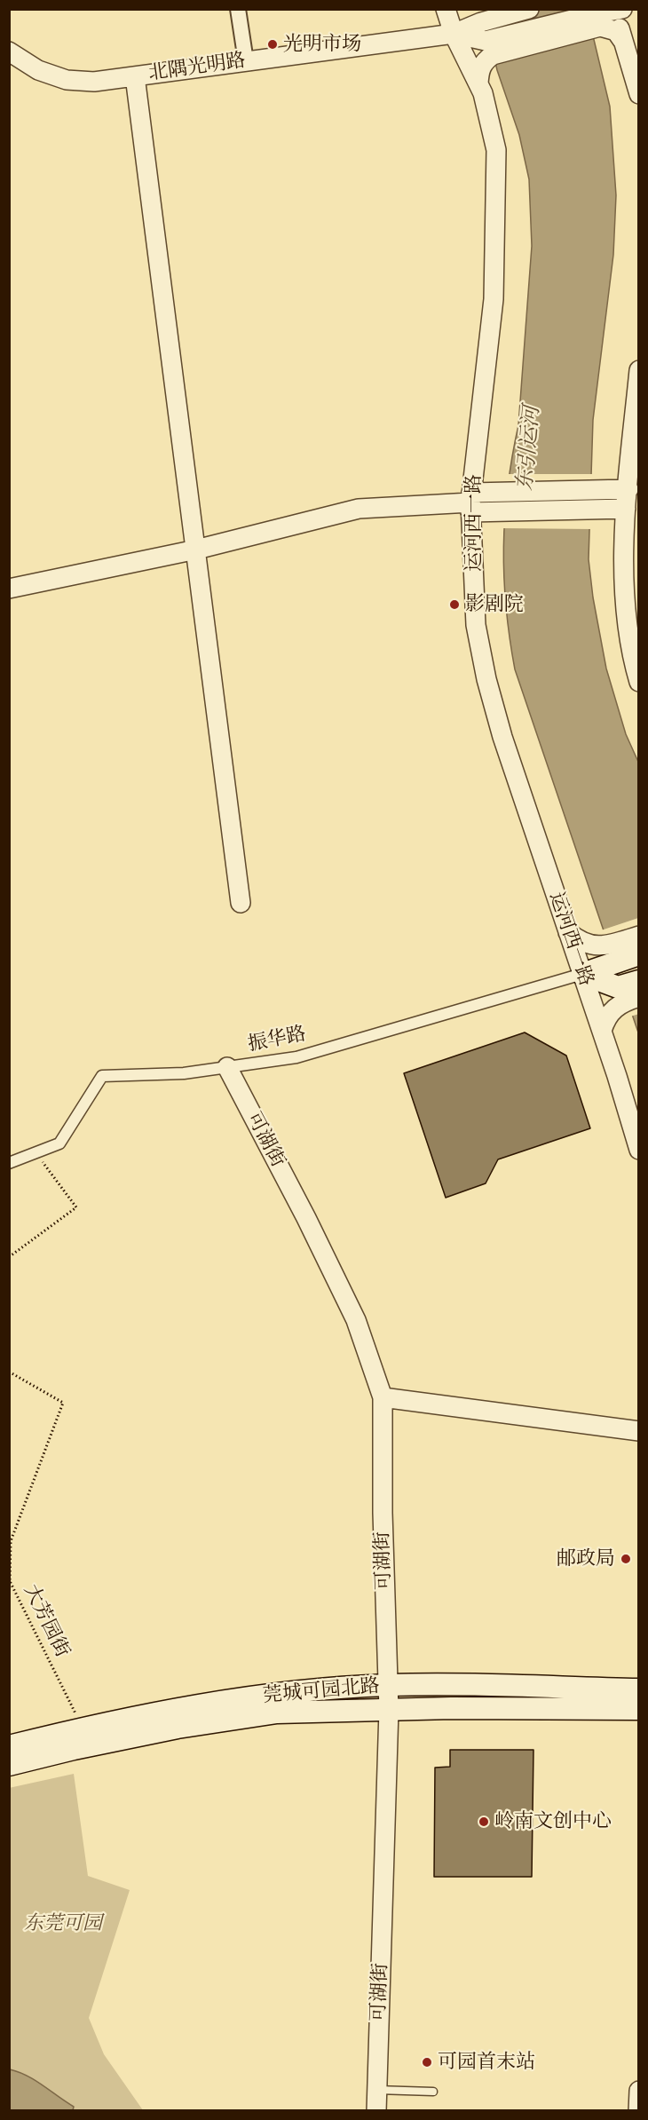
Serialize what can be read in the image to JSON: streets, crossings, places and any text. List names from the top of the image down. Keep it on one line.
{"streets":{"main road":["莞城可园北路"],"street":["北隅光明路","运河西一路","振华路","可湖街"],"path":["大芳园街"]},"crossings":[["北隅光明路","运河西一路"],["运河西一路","振华路"],["振华路","可湖街"],["可湖街","莞城可园北路"],["大芳园街","莞城可园北路"]],"water":["东引运河"],"parks":["东莞可园"],"places":["光明市场","影剧院","邮政局","岭南文创中心","可园首末站"]}
